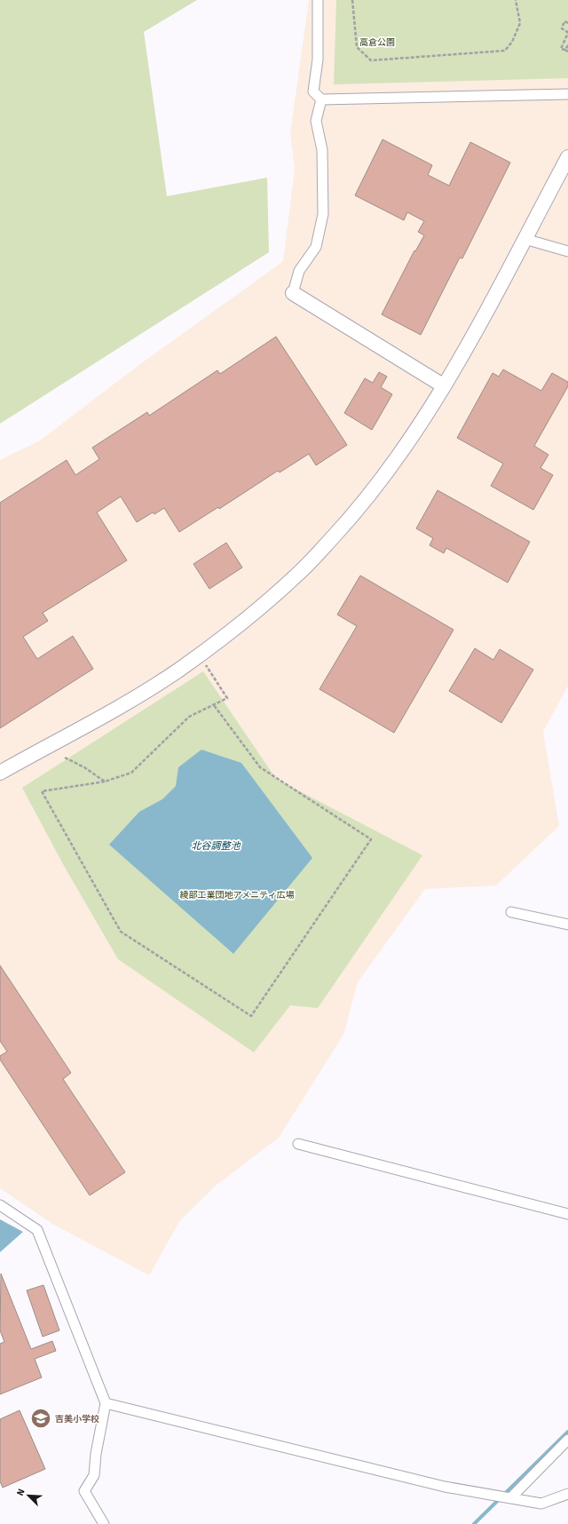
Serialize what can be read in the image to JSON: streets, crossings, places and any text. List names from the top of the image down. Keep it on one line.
{"water":["北谷調整池"],"parks":["高倉公園","綾部工業団地アメニティ広場"],"places":{"school or university":["吉美小学校"]},"north":"top left"}
